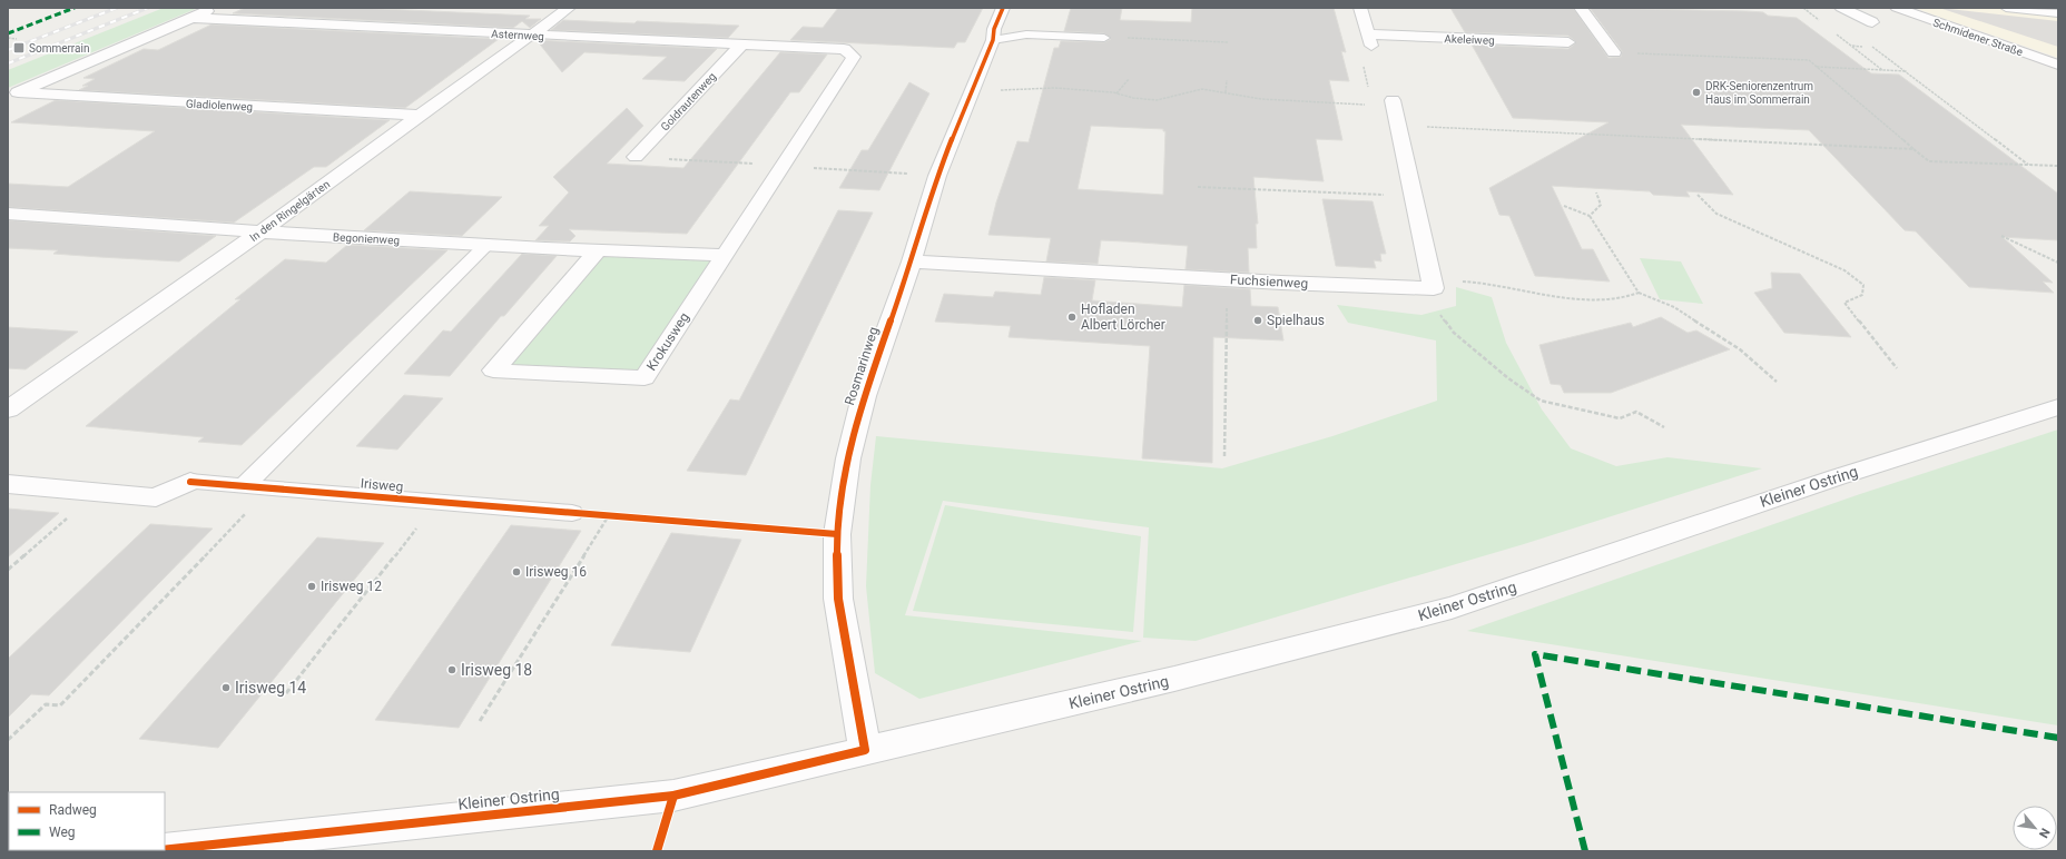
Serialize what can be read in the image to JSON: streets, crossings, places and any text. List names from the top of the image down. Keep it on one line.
{"streets":{"street":["Asternweg","Schmidener Straße","Akeleiweg","Goldrautenweg","Gladiolenweg","In den Ringelgärten","Begonienweg","Fuchsienweg","Krokusweg","Rosmarinweg","Irisweg","Kleiner Ostring"]},"crossings":[["Asternweg","Goldrautenweg"],["Asternweg","In den Ringelgärten"],["Asternweg","Krokusweg"],["Gladiolenweg","In den Ringelgärten"],["In den Ringelgärten","Begonienweg"],["Begonienweg","Krokusweg"],["Fuchsienweg","Rosmarinweg"],["Rosmarinweg","Kleiner Ostring"]],"places":{"transit":["Sommerrain"],"other":["DRK-Seniorenzentrum Haus im Sommerrain","Hofladen Albert Lörcher","Spielhaus","Irisweg 16","Irisweg 12","Irisweg 18","Irisweg 14"]},"legend":["Radweg","Weg"],"north":"bottom right"}
